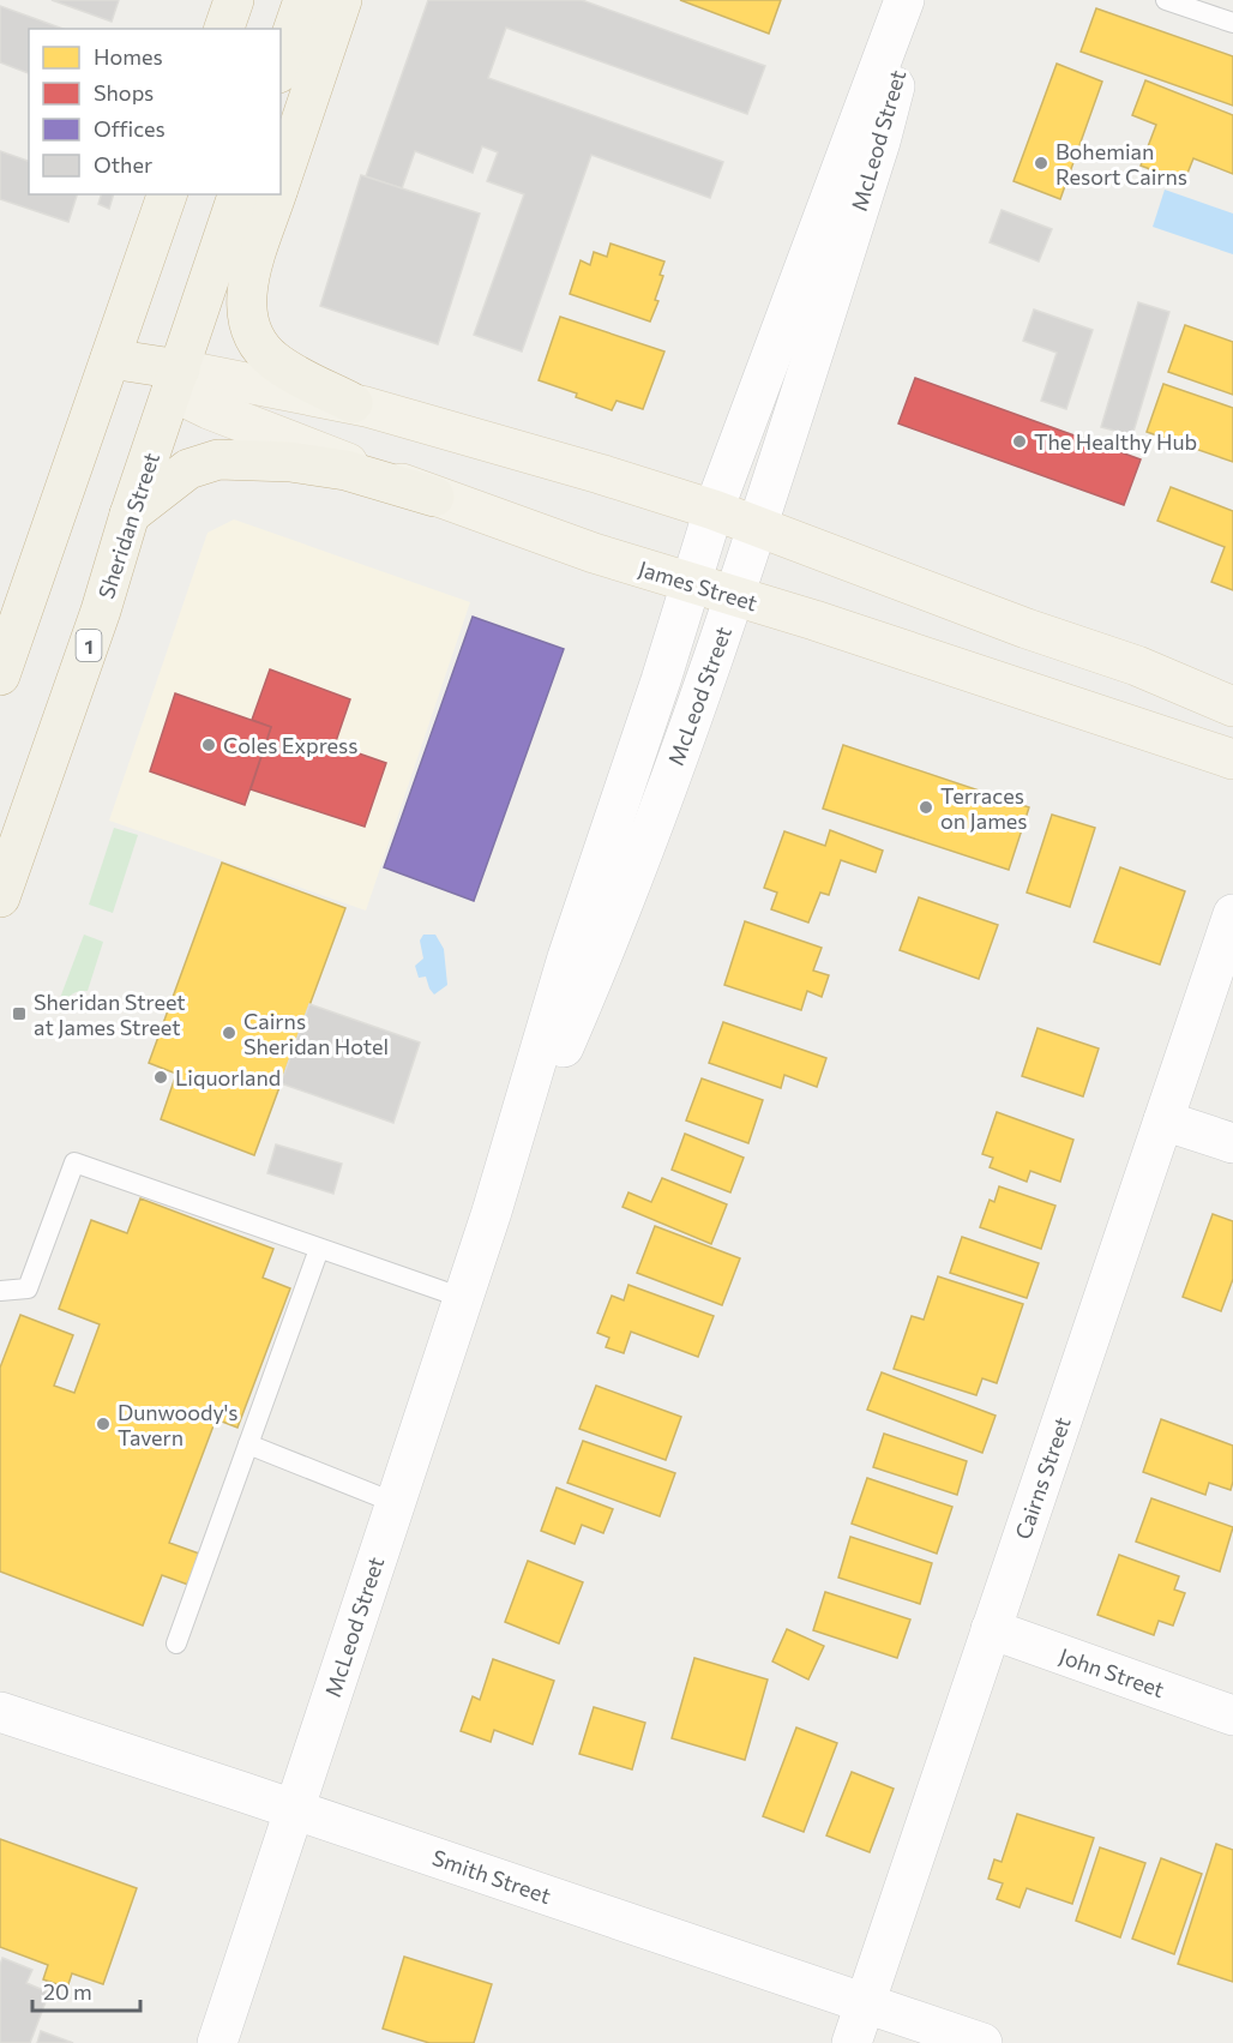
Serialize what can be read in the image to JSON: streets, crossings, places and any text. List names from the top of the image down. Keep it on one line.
{"streets":{"highway":["Sheridan Street","1"],"main road":["James Street"],"street":["McLeod Street","Cairns Street","John Street","Smith Street"]},"crossings":[["McLeod Street","James Street"],["McLeod Street","Smith Street"],["Sheridan Street","James Street"],["Cairns Street","John Street"],["Cairns Street","Smith Street"]],"places":{"other":["Bohemian Resort Cairns","The Healthy Hub","Coles Express","Terraces on James","Cairns Sheridan Hotel","Liquorland","Dunwoody's Tavern"],"transit":["Sheridan Street at James Street"]},"legend":["Homes","Shops","Offices","Other"],"scale_bar":"20 m"}
